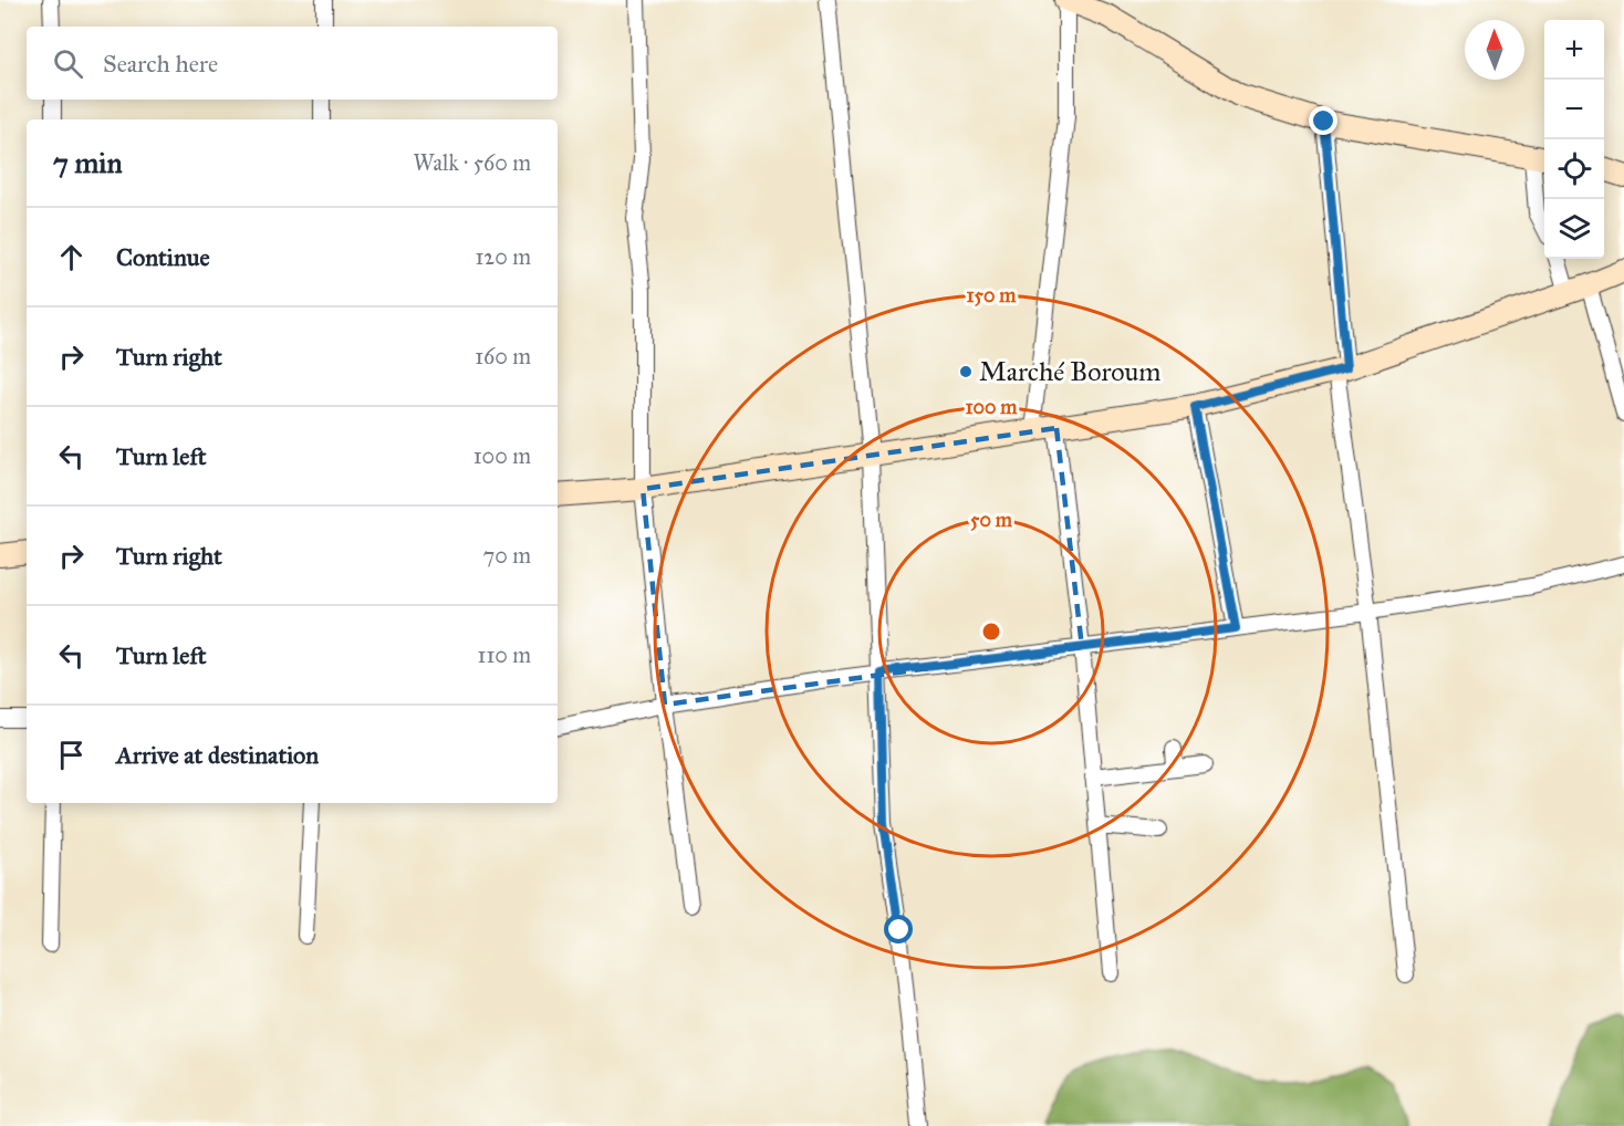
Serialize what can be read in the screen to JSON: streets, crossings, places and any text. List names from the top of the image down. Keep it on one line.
{"places":["Marché Boroum"],"north":"top","page":{"map_buttons":["+","−"],"search":"Search here","heading":["7 min","Walk · 560 m"],"list":[["Continue","120 m"],["Turn right","160 m"],["Turn left","100 m"],["Turn right","70 m"],["Turn left","110 m"],"Arrive at destination"]},"rings":["150 m","100 m","50 m"]}
